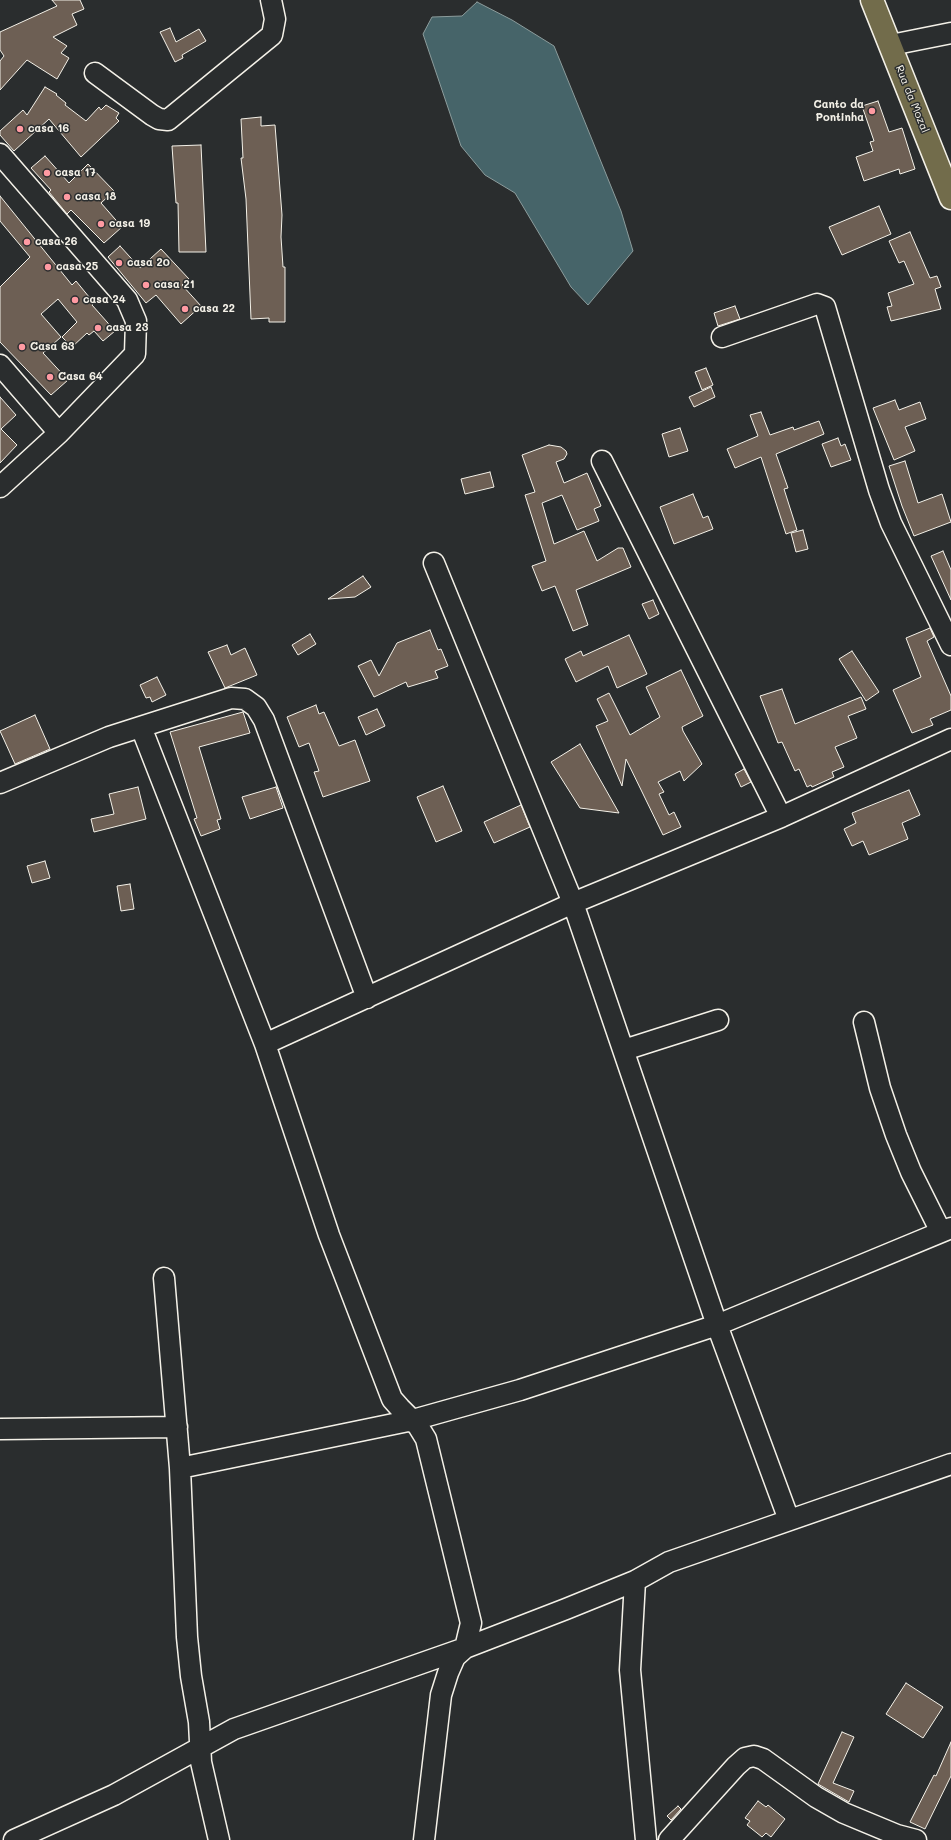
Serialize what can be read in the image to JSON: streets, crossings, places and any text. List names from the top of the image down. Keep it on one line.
{"streets":{"main road":["Rua da Mozal"]},"places":["Canto da Pontinha","casa 16","casa 17","casa 18","casa 19","casa 26","casa 20","casa 25","casa 21","casa 24","casa 22","casa 23","Casa 63","Casa 64"]}
